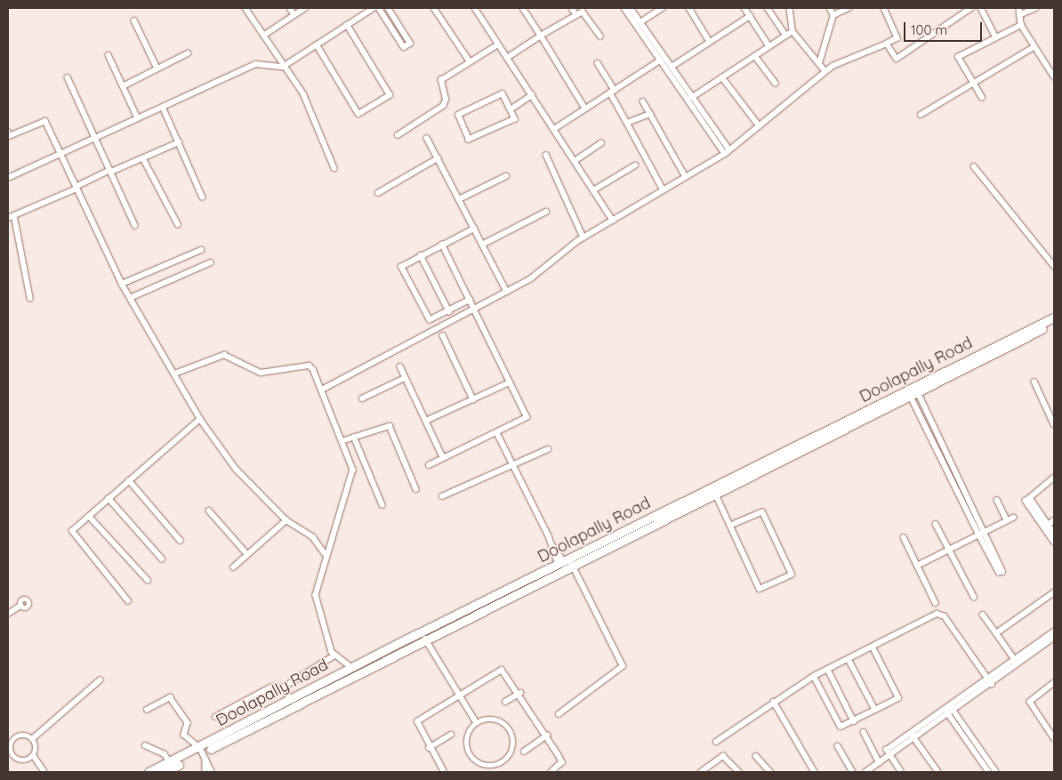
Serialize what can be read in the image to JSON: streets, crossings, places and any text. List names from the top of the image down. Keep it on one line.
{"streets":{"main road":["Doolapally Road"]},"scale_bar":"100 m"}
